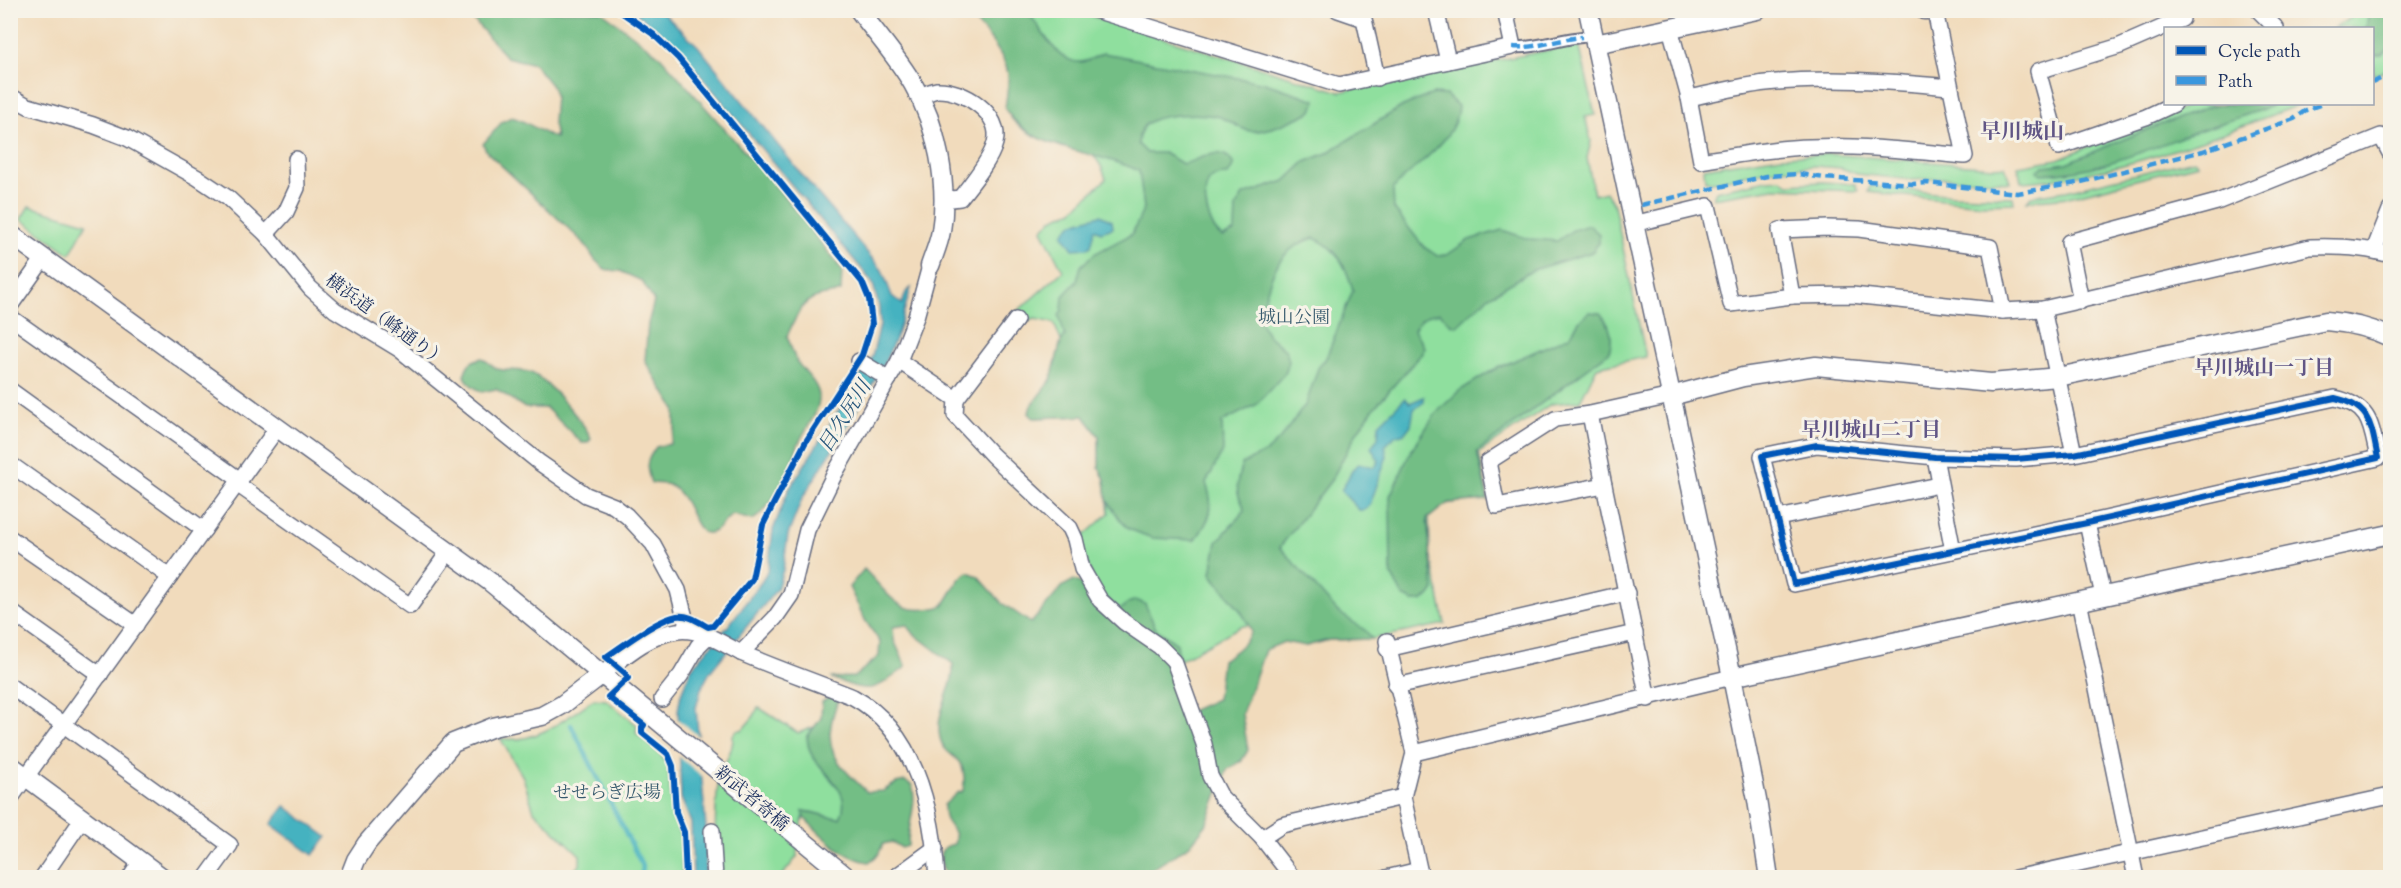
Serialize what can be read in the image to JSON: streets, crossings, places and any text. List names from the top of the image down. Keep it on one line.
{"streets":{"street":["横浜道（峰通り）","新武者寄橋"]},"districts":["早川城山","早川城山一丁目","早川城山二丁目"],"water":["目久尻川"],"parks":["城山公園","せせらぎ広場"],"legend":["Cycle path","Path"]}
